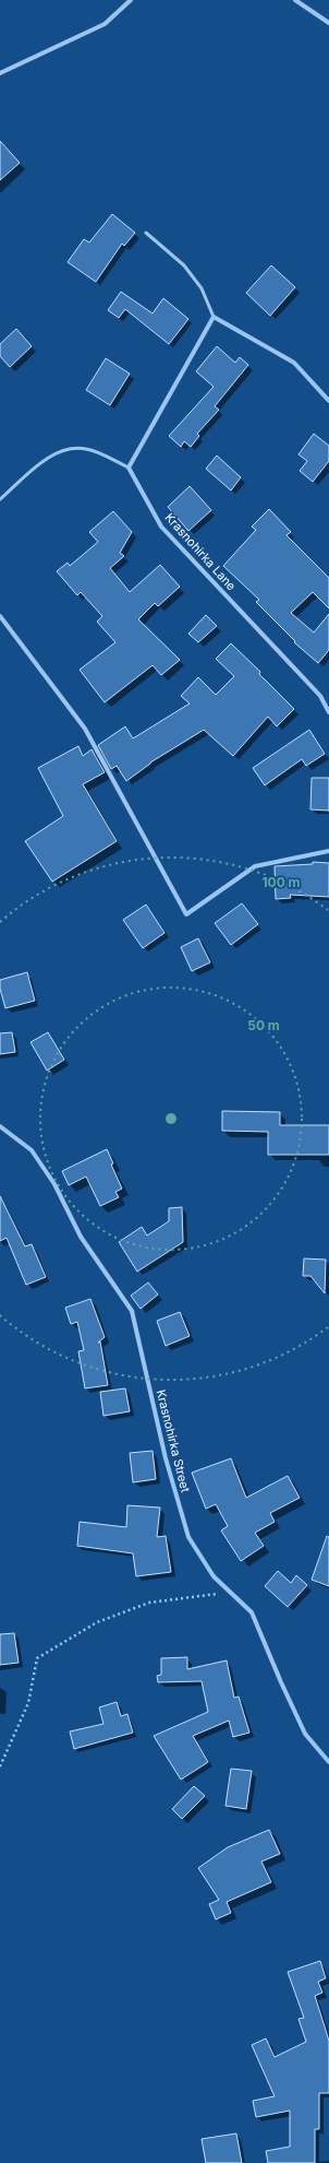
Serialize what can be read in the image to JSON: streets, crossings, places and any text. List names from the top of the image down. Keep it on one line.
{"streets":{"street":["Krasnohirka Lane","Krasnohirka Street"]},"rings":["100 m","50 m"]}
